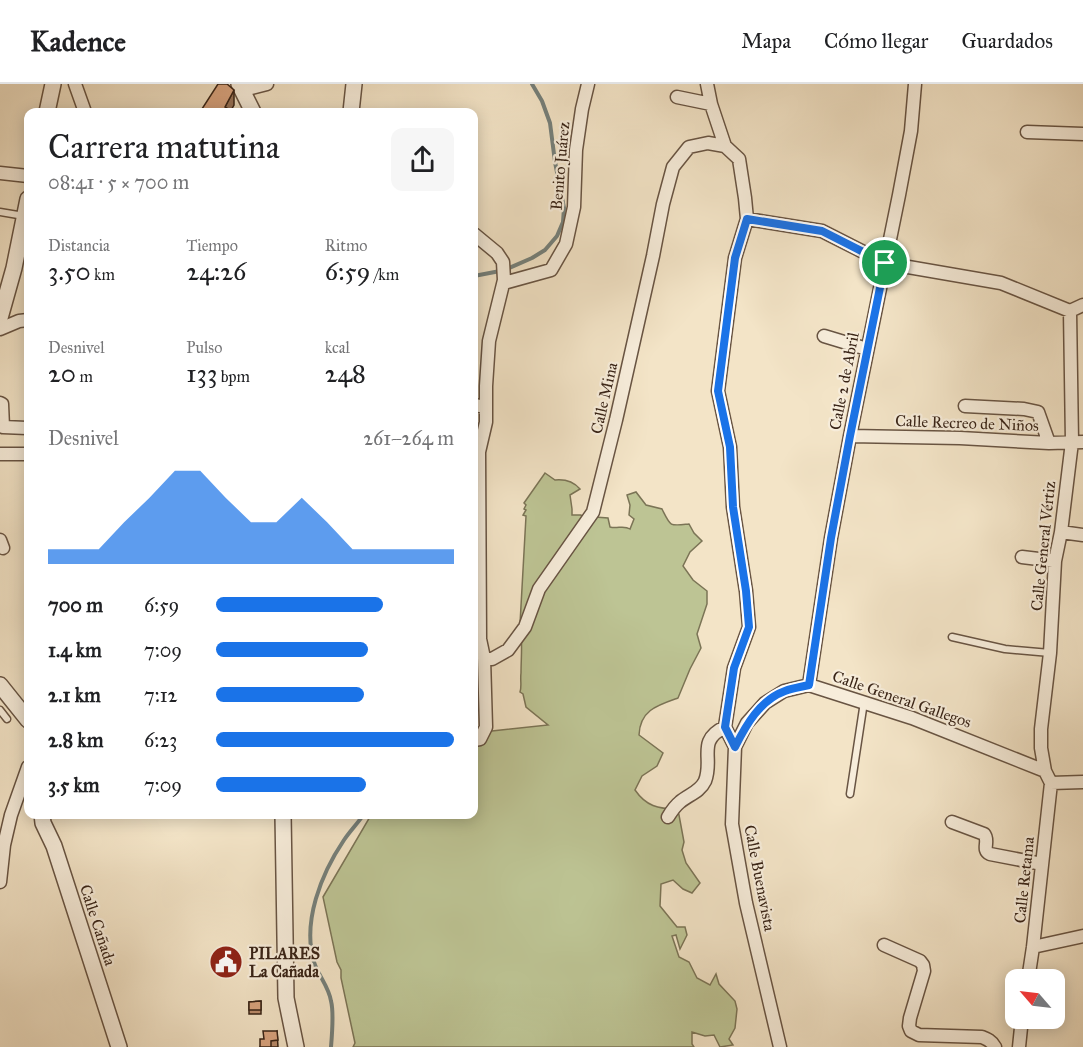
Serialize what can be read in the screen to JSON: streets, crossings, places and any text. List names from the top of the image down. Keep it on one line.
{"streets":{"street":["Benito Juárez","Calle 2 de Abril","Calle Mina","Calle Recreo de Niños","Calle General Vértiz","Calle General Gallegos","Calle Buenavista","Calle Retama","Calle Cañada"]},"crossings":[["Calle 2 de Abril","Calle Recreo de Niños"],["Calle 2 de Abril","Calle General Gallegos"],["Calle Recreo de Niños","Calle General Vértiz"],["Calle General Vértiz","Calle General Gallegos"],["Calle General Vértiz","Calle Retama"],["Calle General Gallegos","Calle Buenavista"]],"places":{"public building":["PILARES La Cañada"]},"north":"top left","page":{"header":"Kadence","nav":["Mapa","Cómo llegar","Guardados"],"heading":["Carrera matutina","08:41 · 5 × 700 m"],"stats":[["Distancia","3.50 km"],["Tiempo","24:26"],["Ritmo","6:59 /km"],["Desnivel","20 m"],["Pulso","133 bpm"],["kcal","248"]],"chart":["Desnivel","261–264 m"],"list":[{"name":"700 m","note":"6:59"},{"name":"1.4 km","note":"7:09"},{"name":"2.1 km","note":"7:12"},{"name":"2.8 km","note":"6:23"},{"name":"3.5 km","note":"7:09"}]}}
